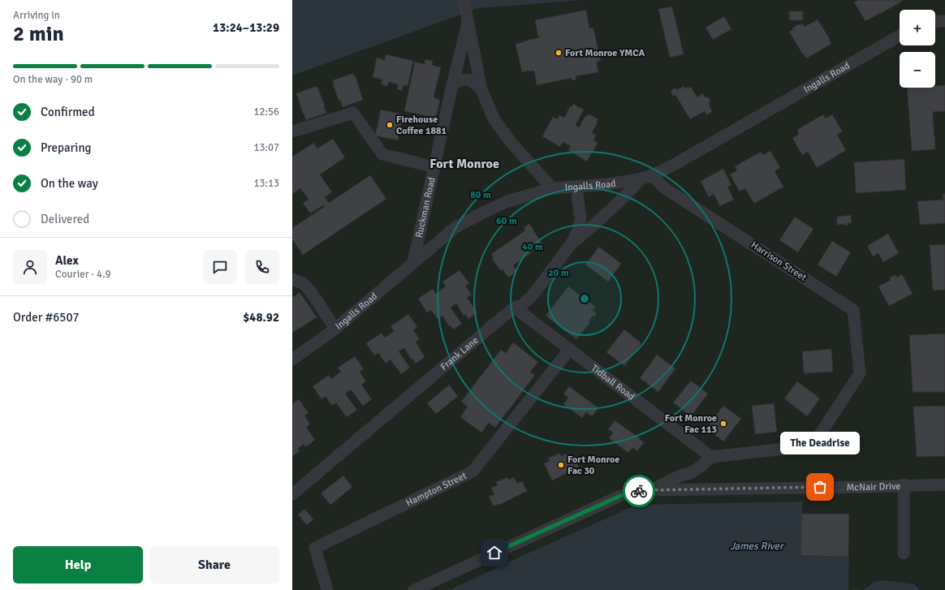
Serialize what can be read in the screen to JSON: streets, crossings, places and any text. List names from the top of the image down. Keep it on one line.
{"streets":{"street":["Ingalls Road","Ruckman Road","Harrison Street","Frank Lane","Tidball Road","McNair Drive","Hampton Street"]},"crossings":[["Ingalls Road","Ruckman Road"],["Ingalls Road","Harrison Street"],["Ingalls Road","Frank Lane"],["Harrison Street","Tidball Road"],["Frank Lane","Tidball Road"],["Tidball Road","Hampton Street"]],"districts":["Fort Monroe"],"water":["James River"],"places":["Fort Monroe YMCA","Firehouse Coffee 1881","Fort Monroe Fac 113","Fort Monroe Fac 30","The Deadrise"],"page":{"heading":["2 min","Arriving in","13:24–13:29"],"panel":["Alex","Courier · 4.9","Order #6507","$48.92"],"map_buttons":["+","−"],"bar":"On the way · 90 m","list":[["Confirmed","12:56"],["Preparing","13:07"],["On the way","13:13"],"Delivered"],"bubble":"The Deadrise","buttons":["Help","Share"]},"rings":["80 m","60 m","40 m","20 m"]}
